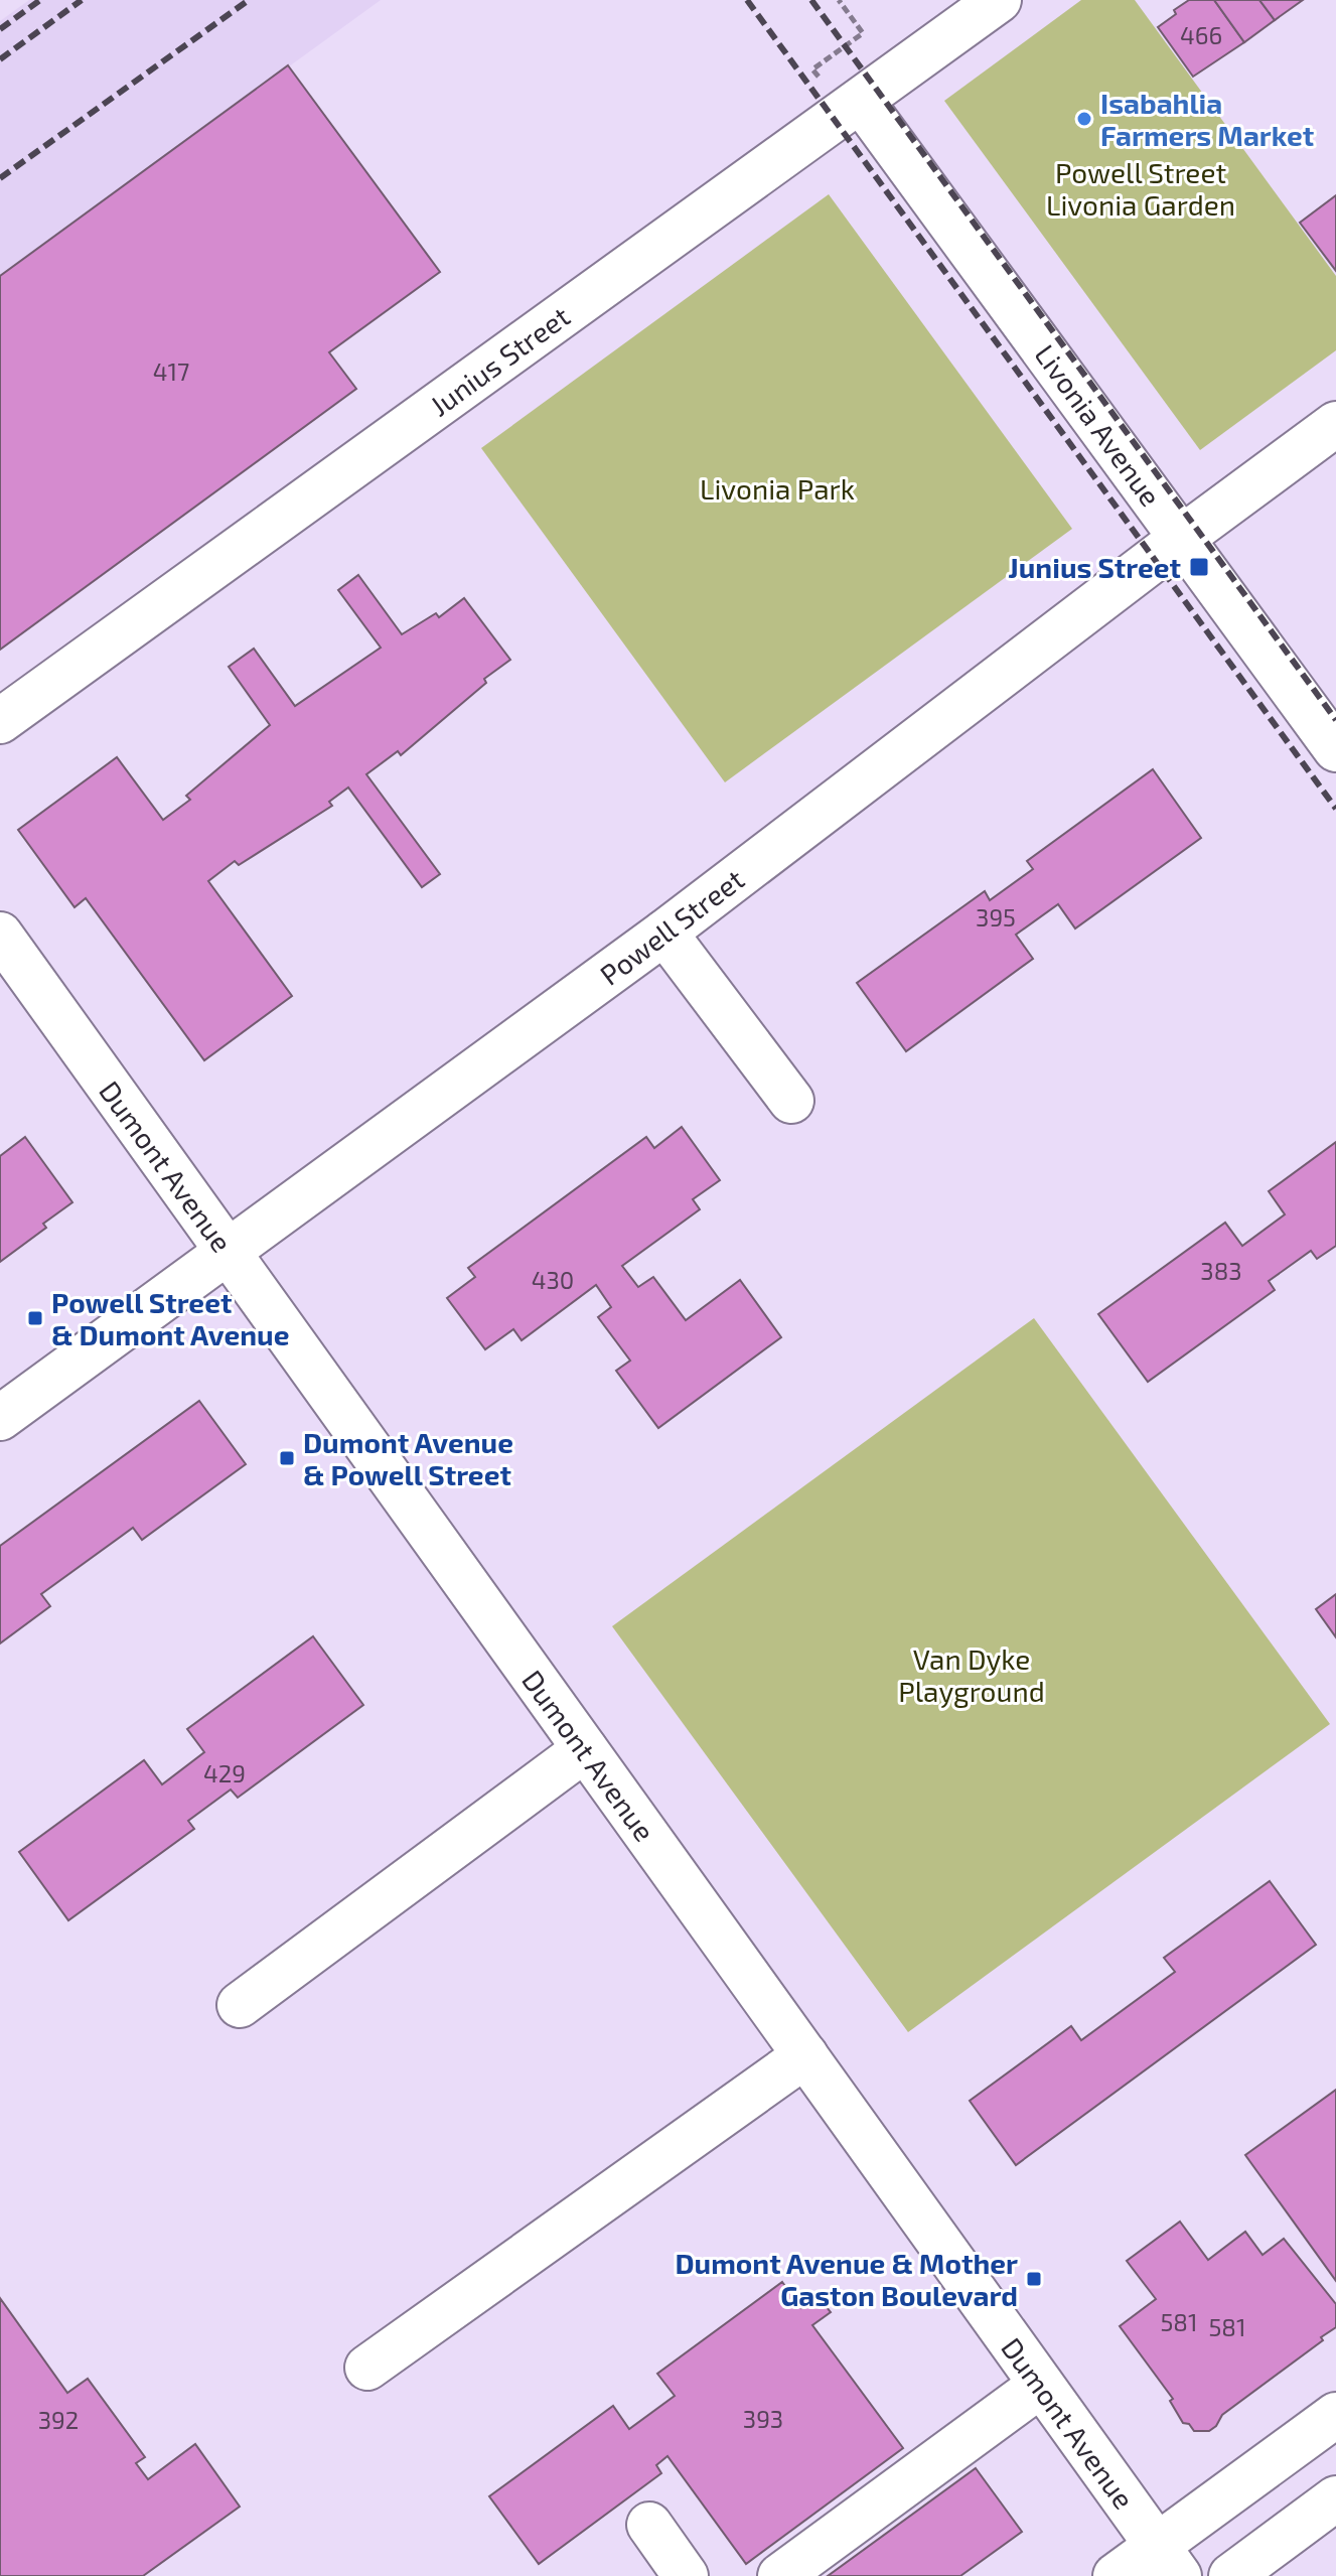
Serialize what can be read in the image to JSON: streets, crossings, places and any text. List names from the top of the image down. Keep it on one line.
{"streets":{"street":["Junius Street","Livonia Avenue","Powell Street","Dumont Avenue"]},"crossings":[["Junius Street","Livonia Avenue"],["Livonia Avenue","Powell Street"],["Powell Street","Dumont Avenue"]],"parks":["Powell Street Livonia Garden","Livonia Park","Van Dyke Playground"],"places":{"other":["Isabahlia Farmers Market"],"transit":["Junius Street","Powell Street & Dumont Avenue","Dumont Avenue & Powell Street","Dumont Avenue & Mother Gaston Boulevard"]},"house_numbers":["466","417","395","383","430","429","581","581","393","392"]}
